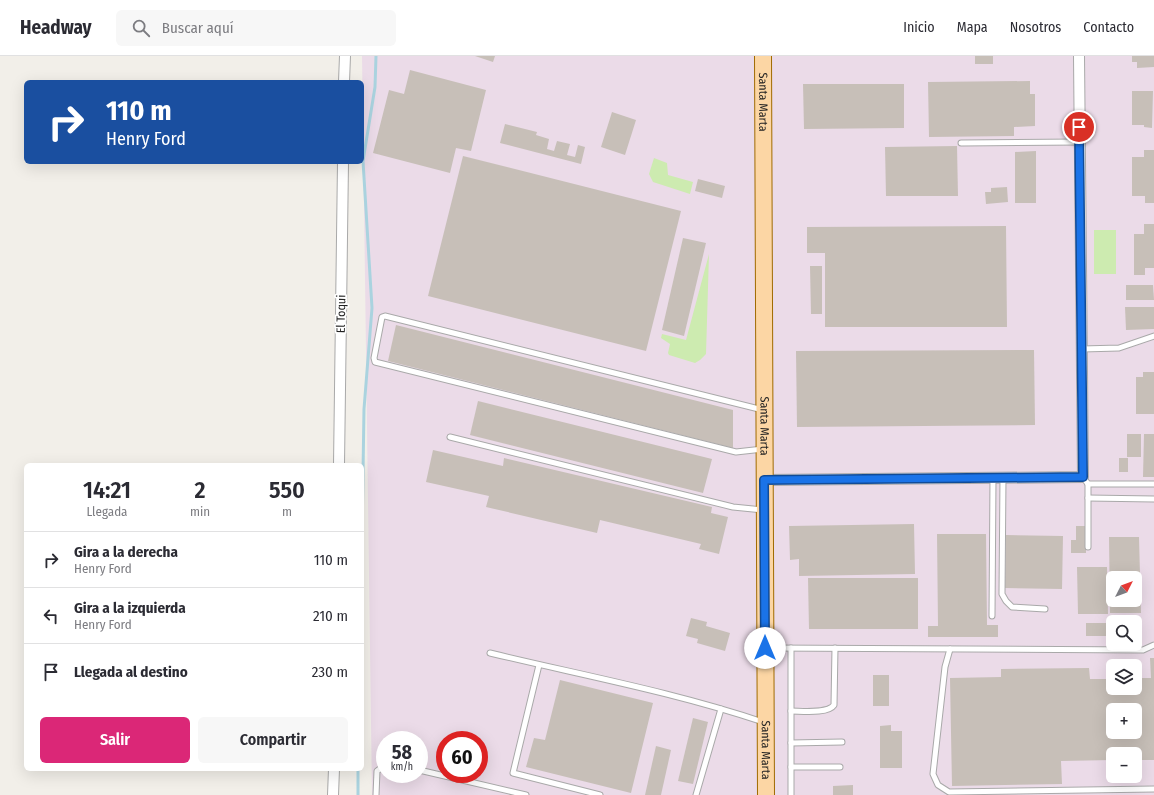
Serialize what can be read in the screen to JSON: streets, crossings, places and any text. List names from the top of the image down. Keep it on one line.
{"streets":{"main road":["Santa Marta"],"street":["El Toqui"]},"north":"top right","page":{"header":"Headway","search":"Buscar aquí","nav":["Inicio","Mapa","Nosotros","Contacto"],"turn":["110 m","Henry Ford"],"eta":["14:21","Llegada","2","min","550","m"],"list":[{"name":"Gira a la derecha","note":"Henry Ford","value":"110 m"},{"name":"Gira a la izquierda","note":"Henry Ford","value":"210 m"},{"name":"Llegada al destino","value":"230 m"}],"map_buttons":["+","−"],"buttons":["Salir","Compartir"],"speed":"58 km/h","limit":"60"}}
